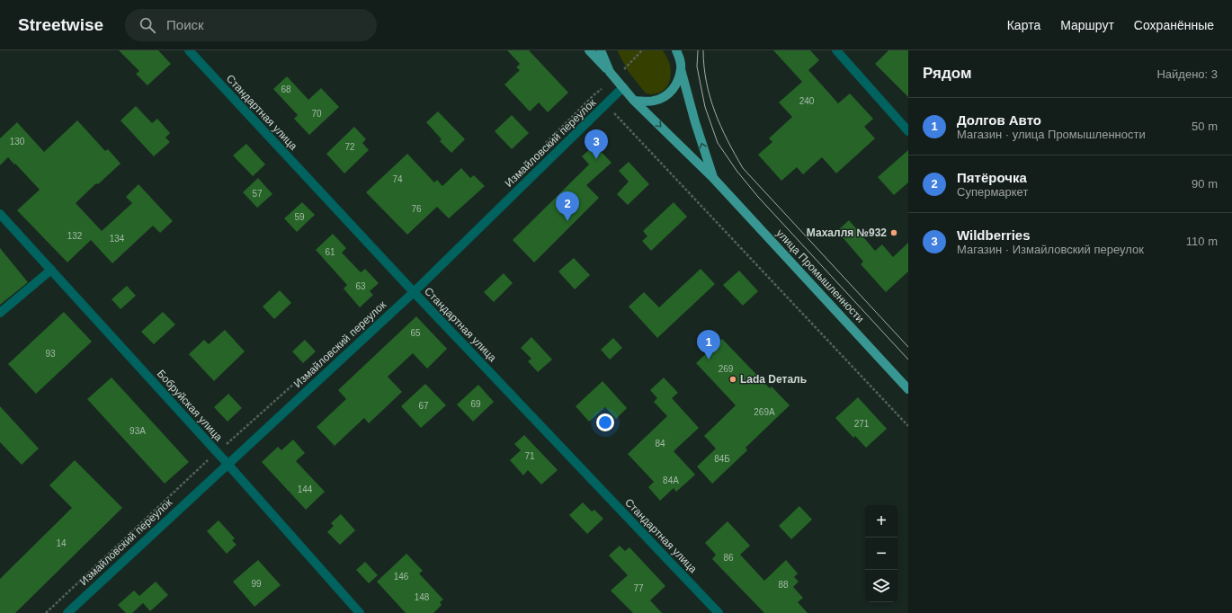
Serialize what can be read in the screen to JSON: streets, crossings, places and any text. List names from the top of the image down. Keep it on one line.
{"streets":{"main road":["улица Промышленности"],"street":["Стандартная улица","Измайловский переулок","Бобруйская улица"]},"crossings":[["Стандартная улица","Измайловский переулок"],["Измайловский переулок","улица Промышленности"],["Измайловский переулок","Бобруйская улица"]],"places":["Махалля №932","Lada Dеталь"],"house_numbers":["68","240","70","130","72","74","57","76","59","132","134","61","63","65","93","269","69","67","269А","271","93А","84","71","84Б","84А","144","14","86","146","99","88","77","148"],"page":{"header":"Streetwise","search":"Поиск","nav":["Карта","Маршрут","Сохранённые"],"heading":["Рядом","Найдено: 3"],"list":[{"mark":"1","name":"Долгов Авто","note":"Магазин · улица Промышленности","value":"50 m"},{"mark":"2","name":"Пятёрочка","note":"Супермаркет","value":"90 m"},{"mark":"3","name":"Wildberries","note":"Магазин · Измайловский переулок","value":"110 m"}],"pins":["3","2","1"],"map_buttons":["+","−"]}}
